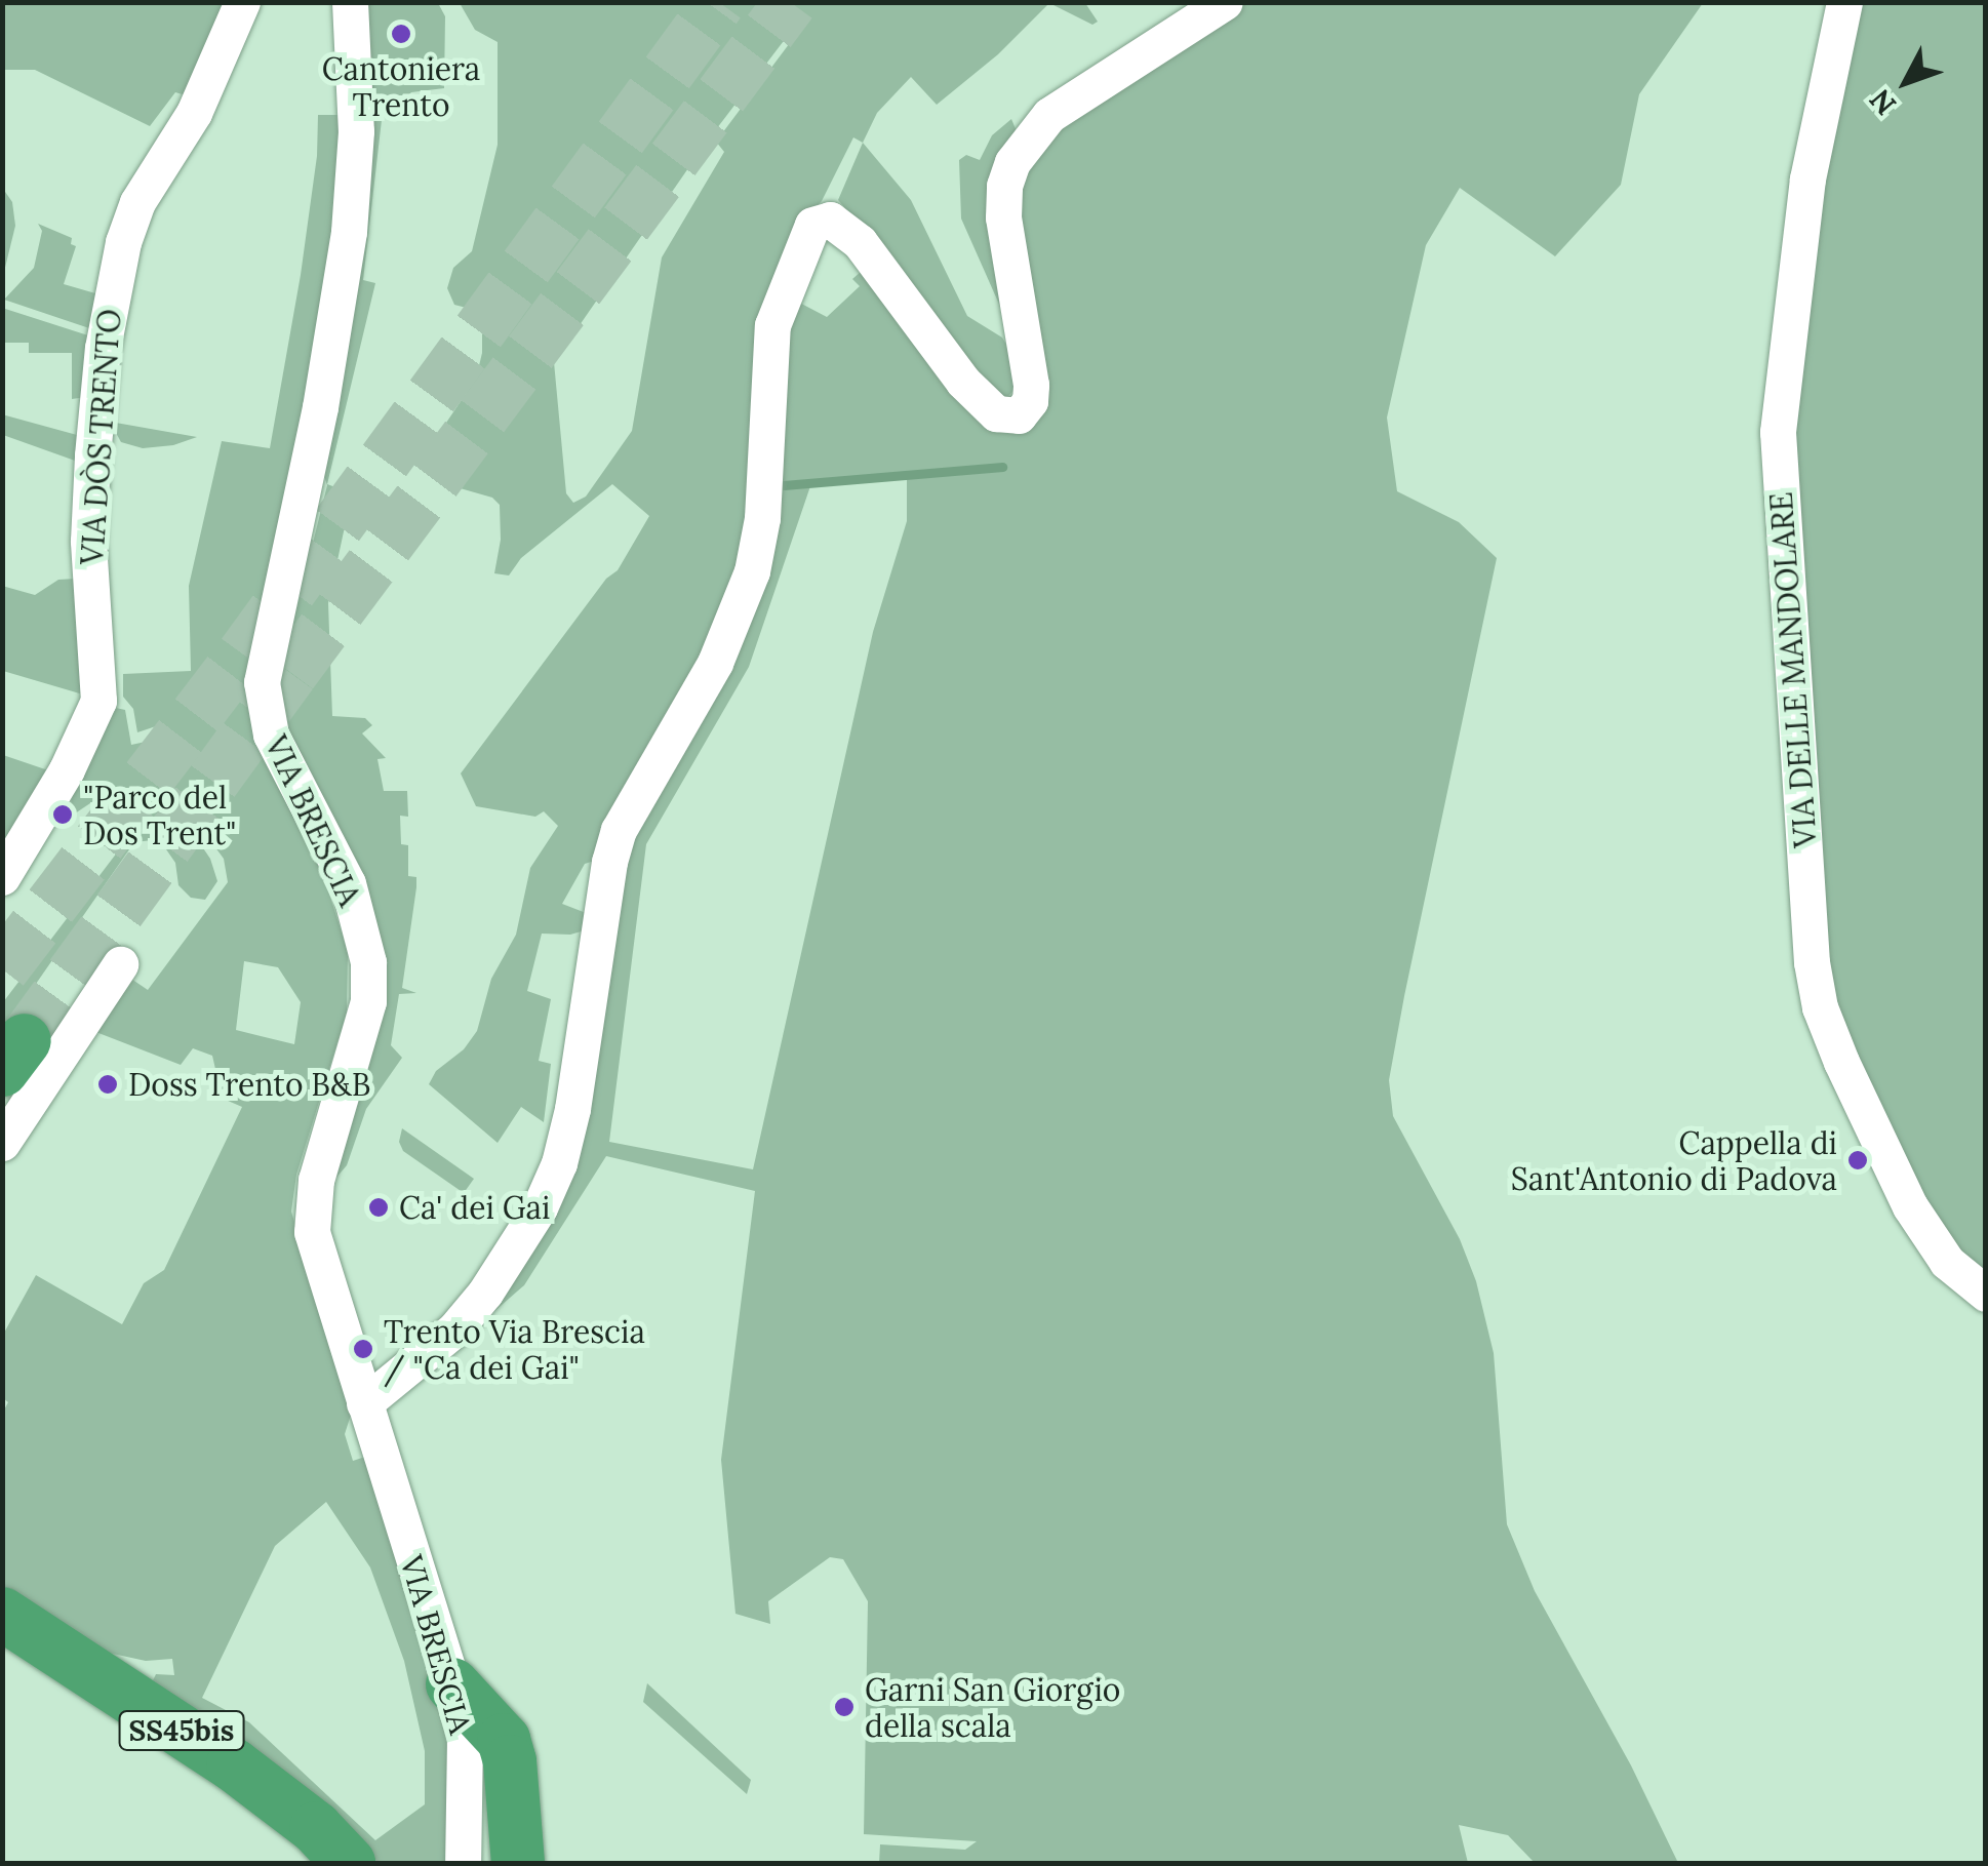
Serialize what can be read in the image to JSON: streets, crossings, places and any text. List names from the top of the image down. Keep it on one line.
{"streets":{"highway":["SS45bis"],"street":["VIA DÒS TRENTO","VIA DELLE MANDOLARE","VIA BRESCIA"]},"places":["Cantoniera Trento","\"Parco del Dos Trent\"","Doss Trento B&B","Cappella di Sant'Antonio di Padova","Ca' dei Gai","Trento Via Brescia / \"Ca dei Gai\"","Garni San Giorgio della scala"],"north":"bottom left"}
